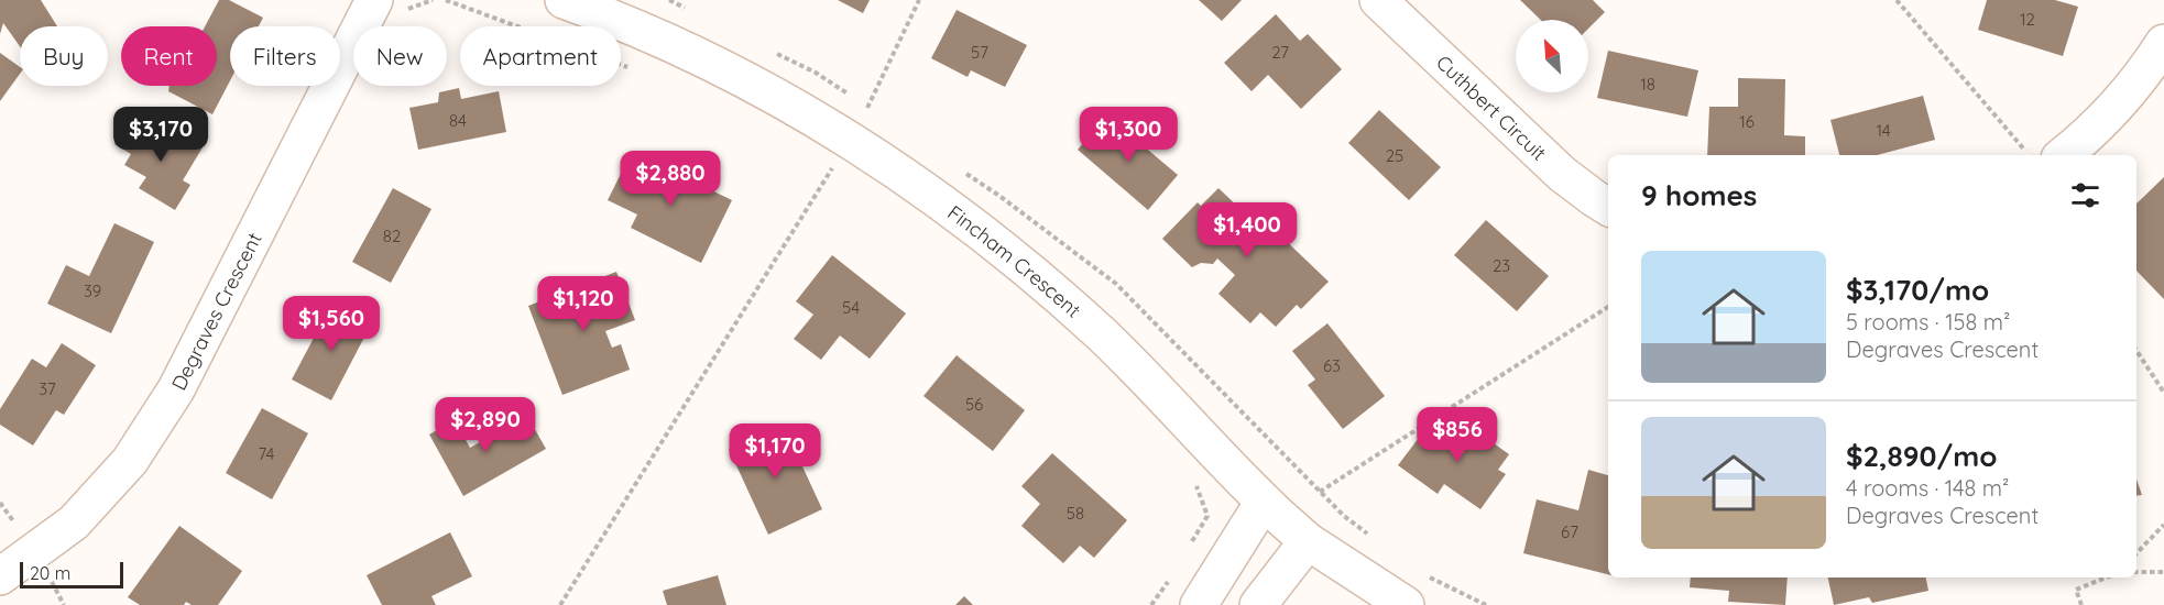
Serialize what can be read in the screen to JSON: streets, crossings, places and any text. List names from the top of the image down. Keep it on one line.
{"streets":{"street":["Cuthbert Circuit","Fincham Crescent","Degraves Crescent"]},"house_numbers":["12","57","27","18","84","16","14","25","82","23","39","54","63","37","56","74","58","67"],"scale_bar":"20 m","north":"top left","page":{"chip":["Buy","Rent","Filters","New","Apartment"],"price":["$3,170","$1,300","$2,880","$1,400","$1,120","$1,560","$2,890","$856","$1,170"],"heading":"9 homes","list":[{"name":"$3,170/mo","note":"5 rooms · 158 m² · Degraves Crescent"},{"name":"$2,890/mo","note":"4 rooms · 148 m² · Degraves Crescent"}],"scale":"20 m"}}
